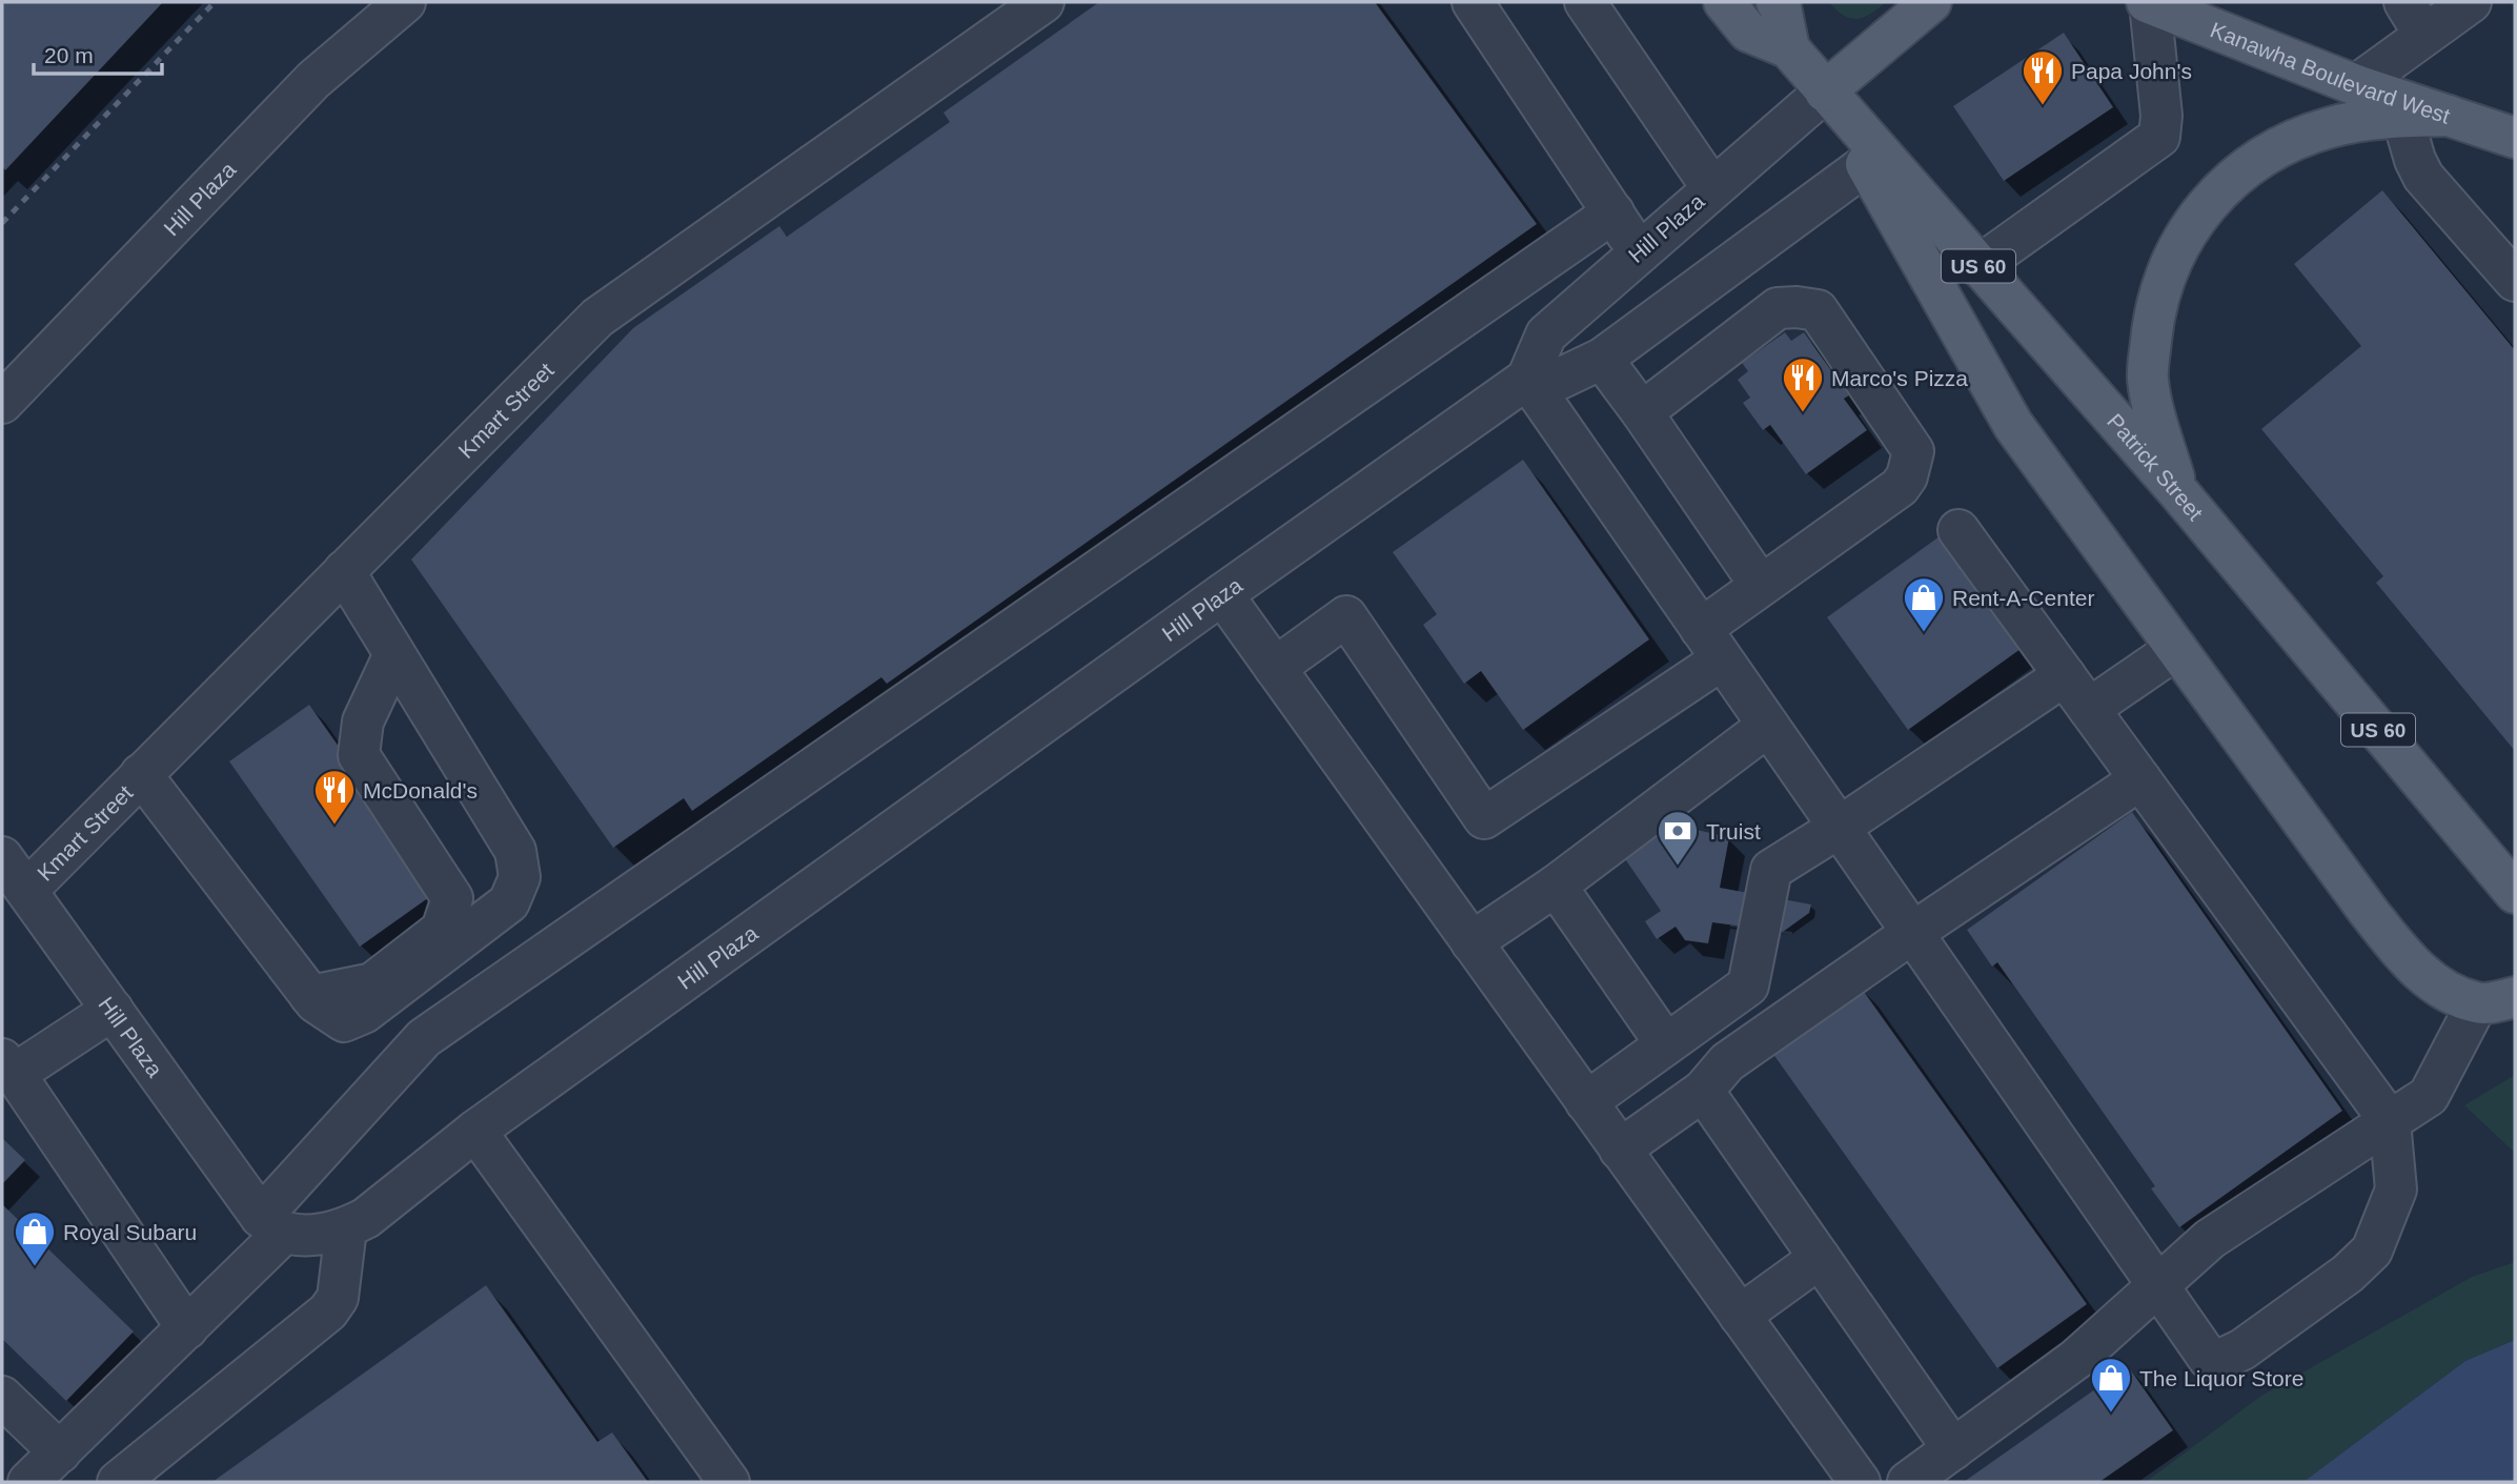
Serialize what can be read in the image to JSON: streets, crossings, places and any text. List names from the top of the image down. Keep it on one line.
{"streets":{"main road":["Kanawha Boulevard West","US 60","Patrick Street"],"street":["Hill Plaza","Kmart Street"]},"crossings":[["Hill Plaza","Kmart Street"]],"places":{"restaurant":["Papa John's","Marco's Pizza","McDonald's"],"shop":["Rent-A-Center","Royal Subaru","The Liquor Store"],"bank":["Truist"]},"scale_bar":"20 m"}
